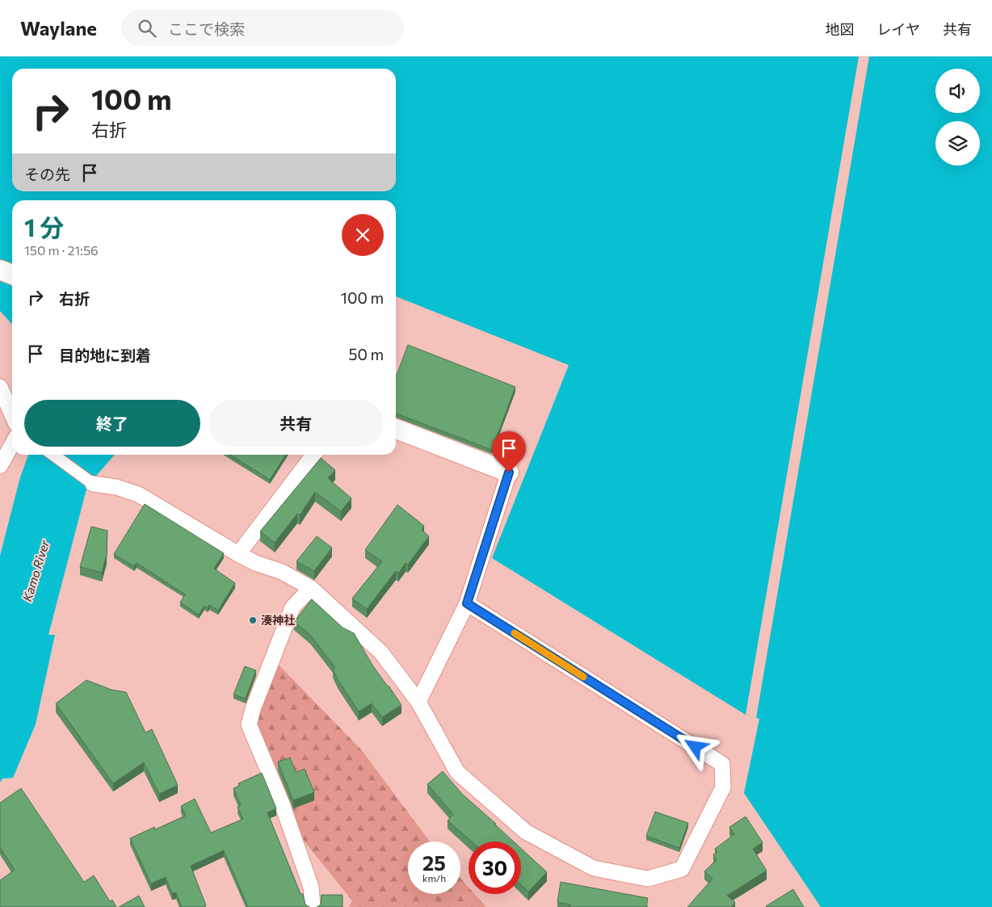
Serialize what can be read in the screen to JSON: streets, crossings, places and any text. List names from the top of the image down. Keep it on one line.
{"water":["Kamo River"],"places":["湊神社"],"page":{"header":"Waylane","search":"ここで検索","nav":["地図","レイヤ","共有"],"turn":["100 m","右折"],"then":"その先","heading":["1 分","150 m · 21:56"],"list":[{"name":"右折","value":"100 m"},{"name":"目的地に到着","value":"50 m"}],"buttons":["終了","共有"],"speed":"25 km/h","limit":"30"}}
